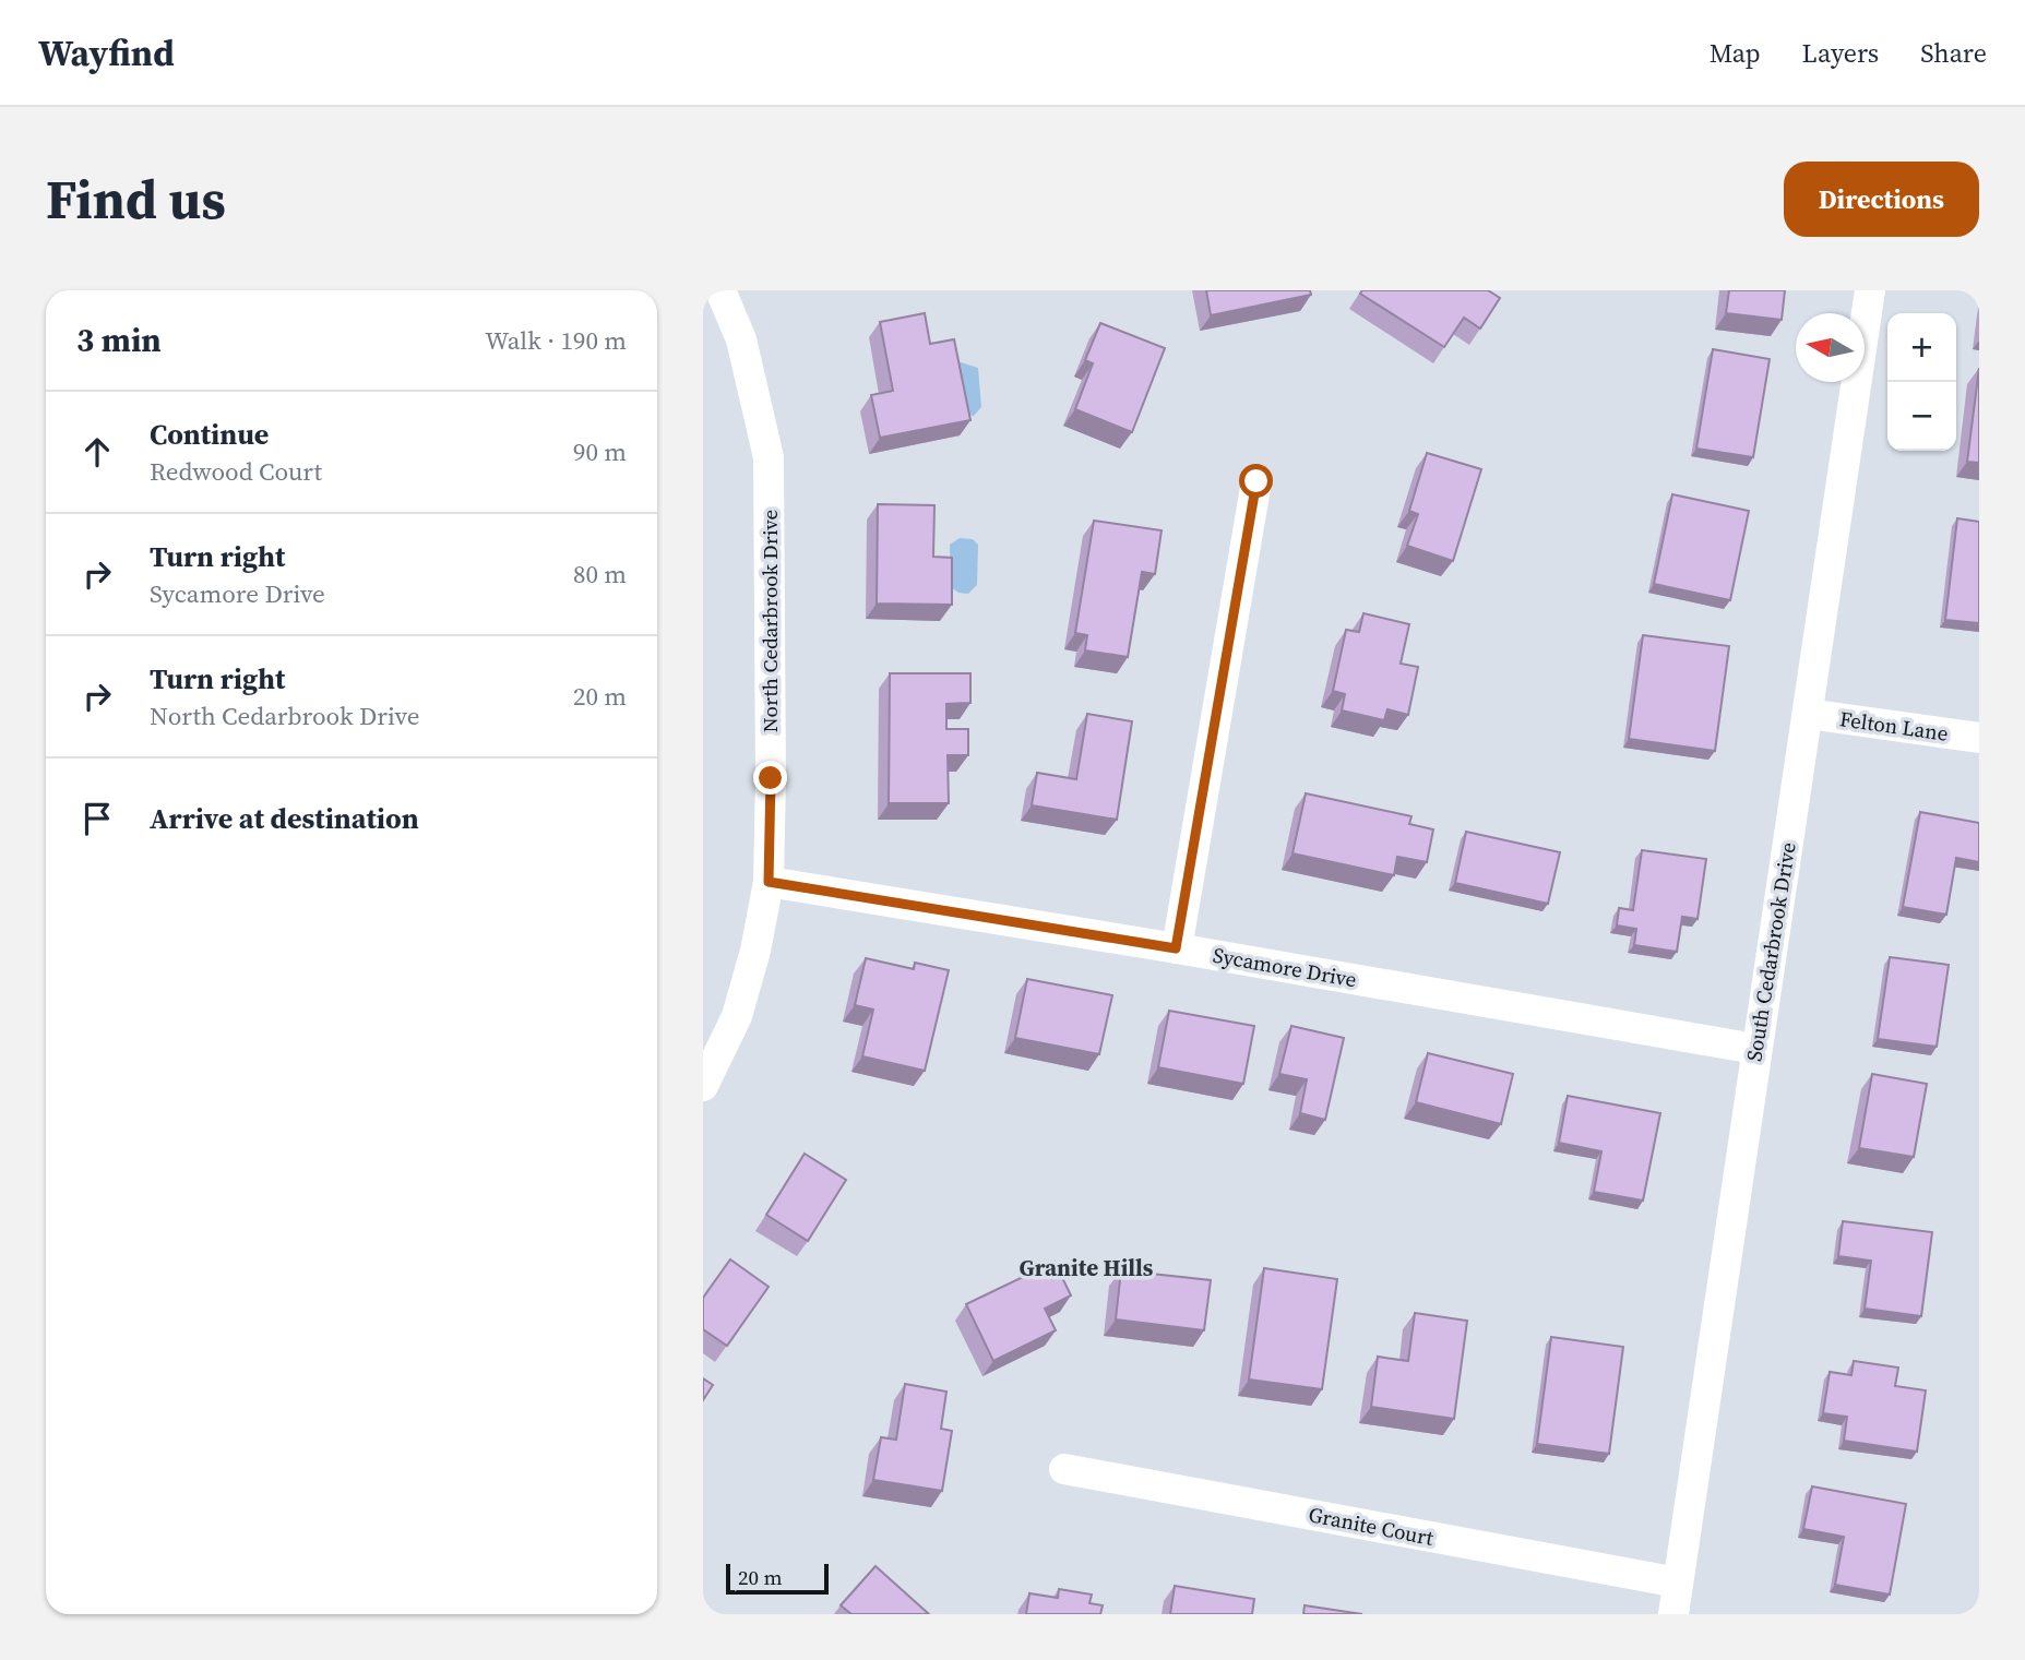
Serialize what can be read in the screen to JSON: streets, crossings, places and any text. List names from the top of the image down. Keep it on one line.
{"streets":{"street":["North Cedarbrook Drive","Felton Lane","South Cedarbrook Drive","Sycamore Drive","Granite Court"]},"crossings":[["North Cedarbrook Drive","Sycamore Drive"],["Felton Lane","South Cedarbrook Drive"],["South Cedarbrook Drive","Sycamore Drive"],["South Cedarbrook Drive","Granite Court"]],"districts":["Granite Hills"],"scale_bar":"20 m","north":"left","page":{"header":"Wayfind","nav":["Map","Layers","Share"],"buttons":"Directions","title":"Find us","heading":["3 min","Walk · 190 m"],"map_buttons":["+","−"],"list":[["Continue","Redwood Court","90 m"],["Turn right","Sycamore Drive","80 m"],["Turn right","North Cedarbrook Drive","20 m"],"Arrive at destination"],"scale":"20 m"}}
